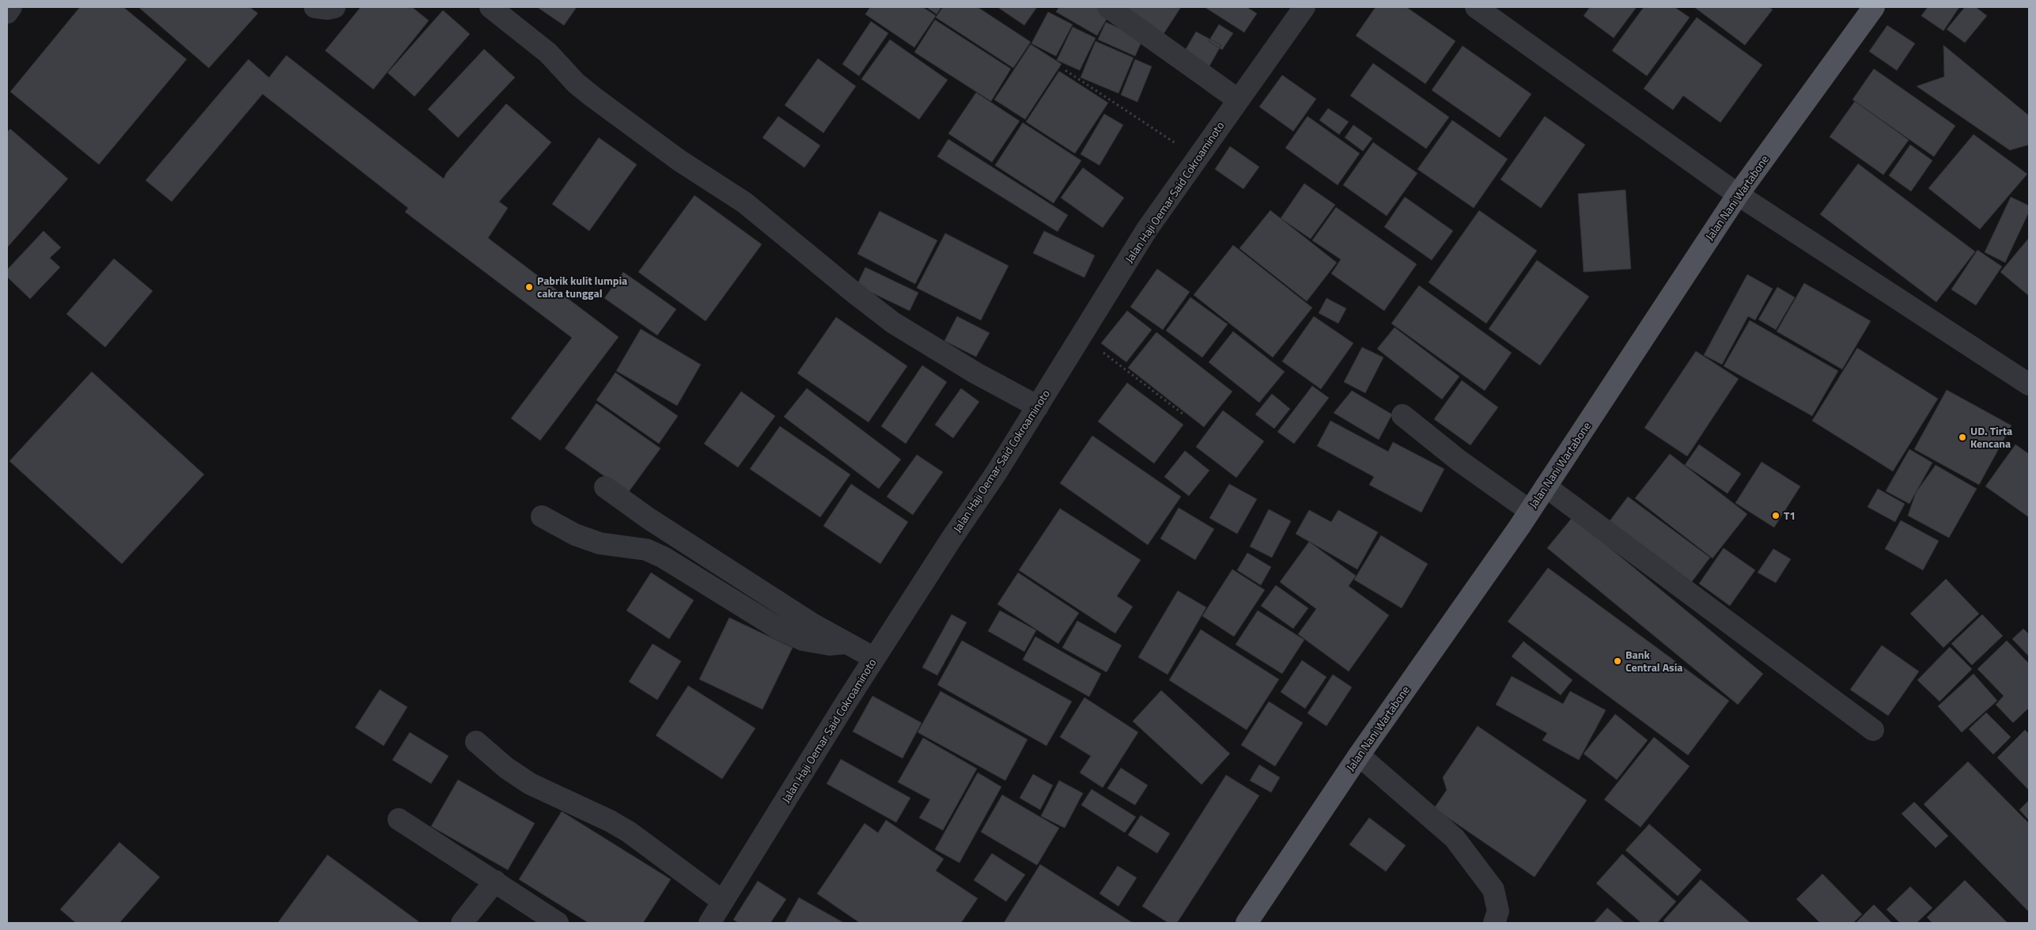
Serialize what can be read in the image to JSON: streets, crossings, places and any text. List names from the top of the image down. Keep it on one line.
{"streets":{"main road":["Jalan Nani Wartabone"],"street":["Jalan Haji Oemar Said Cokroaminoto"]},"places":["Pabrik kulit lumpia cakra tunggal","UD. Tirta Kencana","T1","Bank Central Asia"]}
